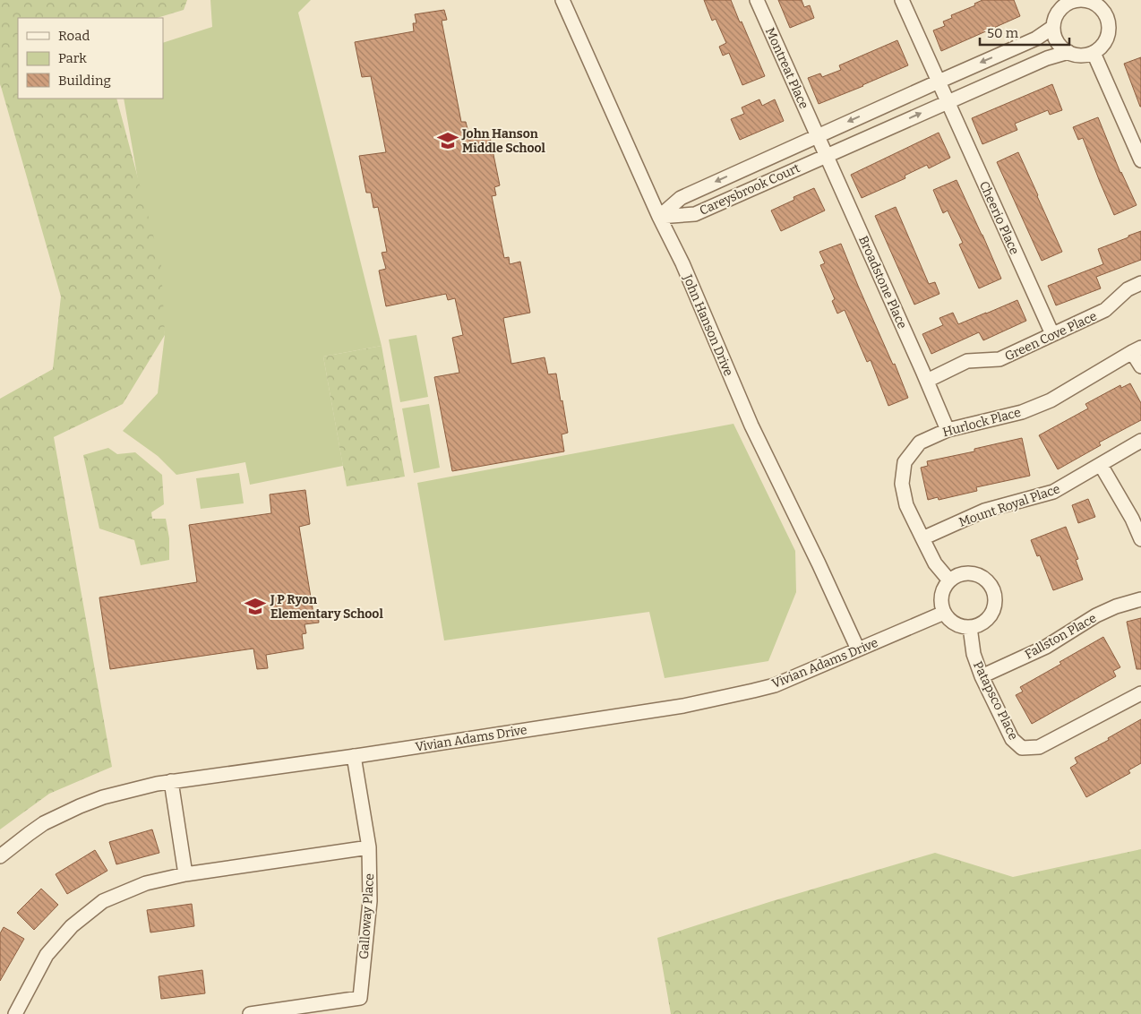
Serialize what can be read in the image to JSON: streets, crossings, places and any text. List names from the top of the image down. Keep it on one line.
{"streets":{"street":["Montreat Place","Careysbrook Court","Cheerio Place","Broadstone Place","John Hanson Drive","Green Cove Place","Hurlock Place","Mount Royal Place","Fallston Place","Vivian Adams Drive","Patapsco Place","Galloway Place"]},"crossings":[["Montreat Place","Careysbrook Court"],["Montreat Place","Broadstone Place"],["Careysbrook Court","Cheerio Place"],["Careysbrook Court","Broadstone Place"],["Careysbrook Court","John Hanson Drive"],["Cheerio Place","Green Cove Place"],["Broadstone Place","Green Cove Place"],["Broadstone Place","Hurlock Place"],["John Hanson Drive","Vivian Adams Drive"],["Hurlock Place","Mount Royal Place"],["Hurlock Place","Vivian Adams Drive"],["Hurlock Place","Patapsco Place"],["Fallston Place","Patapsco Place"],["Vivian Adams Drive","Patapsco Place"],["Vivian Adams Drive","Galloway Place"]],"places":{"school or university":["John Hanson Middle School","J P Ryon Elementary School"]},"legend":["Road","Park","Building"],"scale_bar":"50 m"}
